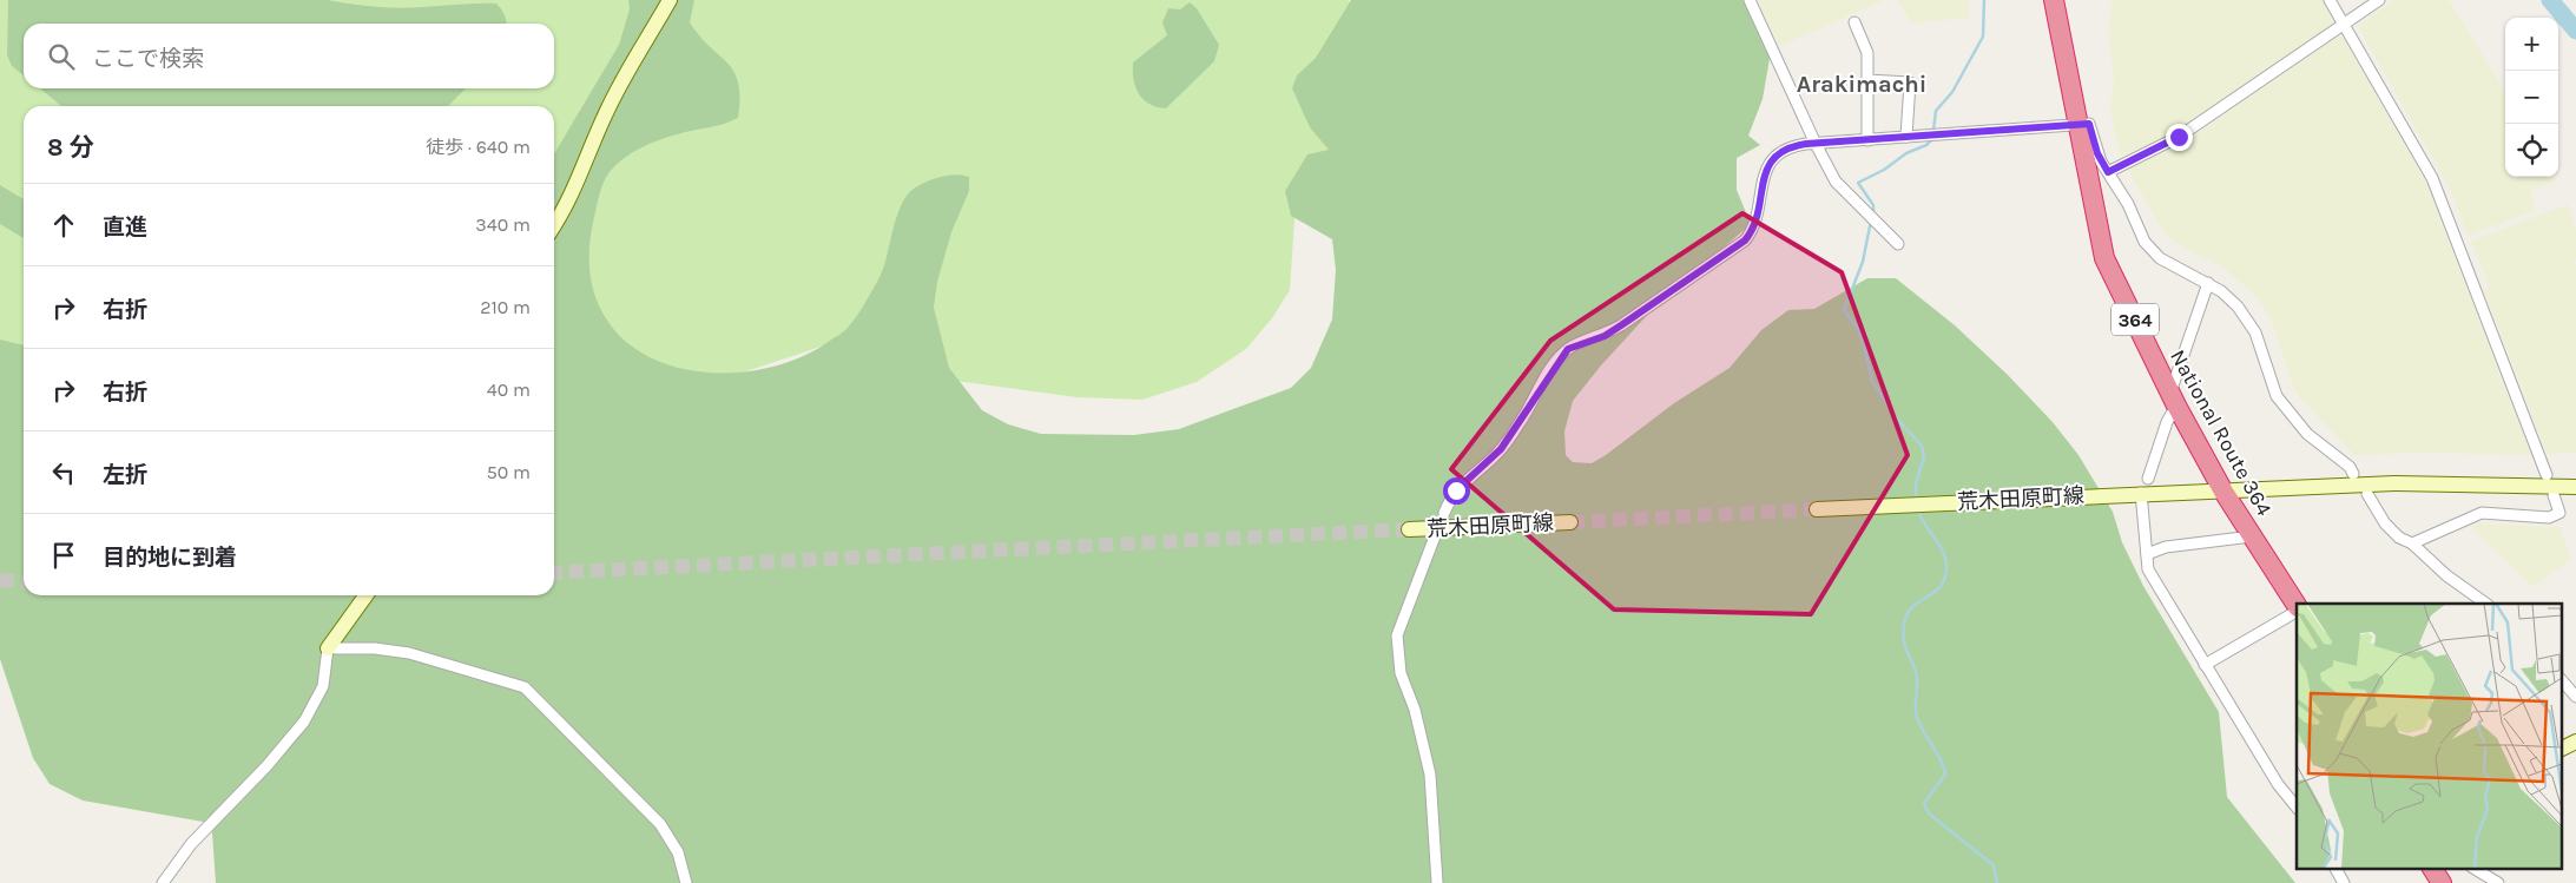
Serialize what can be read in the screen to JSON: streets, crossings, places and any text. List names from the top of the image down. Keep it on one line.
{"streets":{"highway":["364","National Route 364"],"street":["荒木田原町線"]},"crossings":[["National Route 364","荒木田原町線"]],"districts":["Arakimachi"],"page":{"map_buttons":["+","−"],"search":"ここで検索","heading":["8 分","徒歩 · 640 m"],"list":[["直進","340 m"],["右折","210 m"],["右折","40 m"],["左折","50 m"],"目的地に到着"]}}
